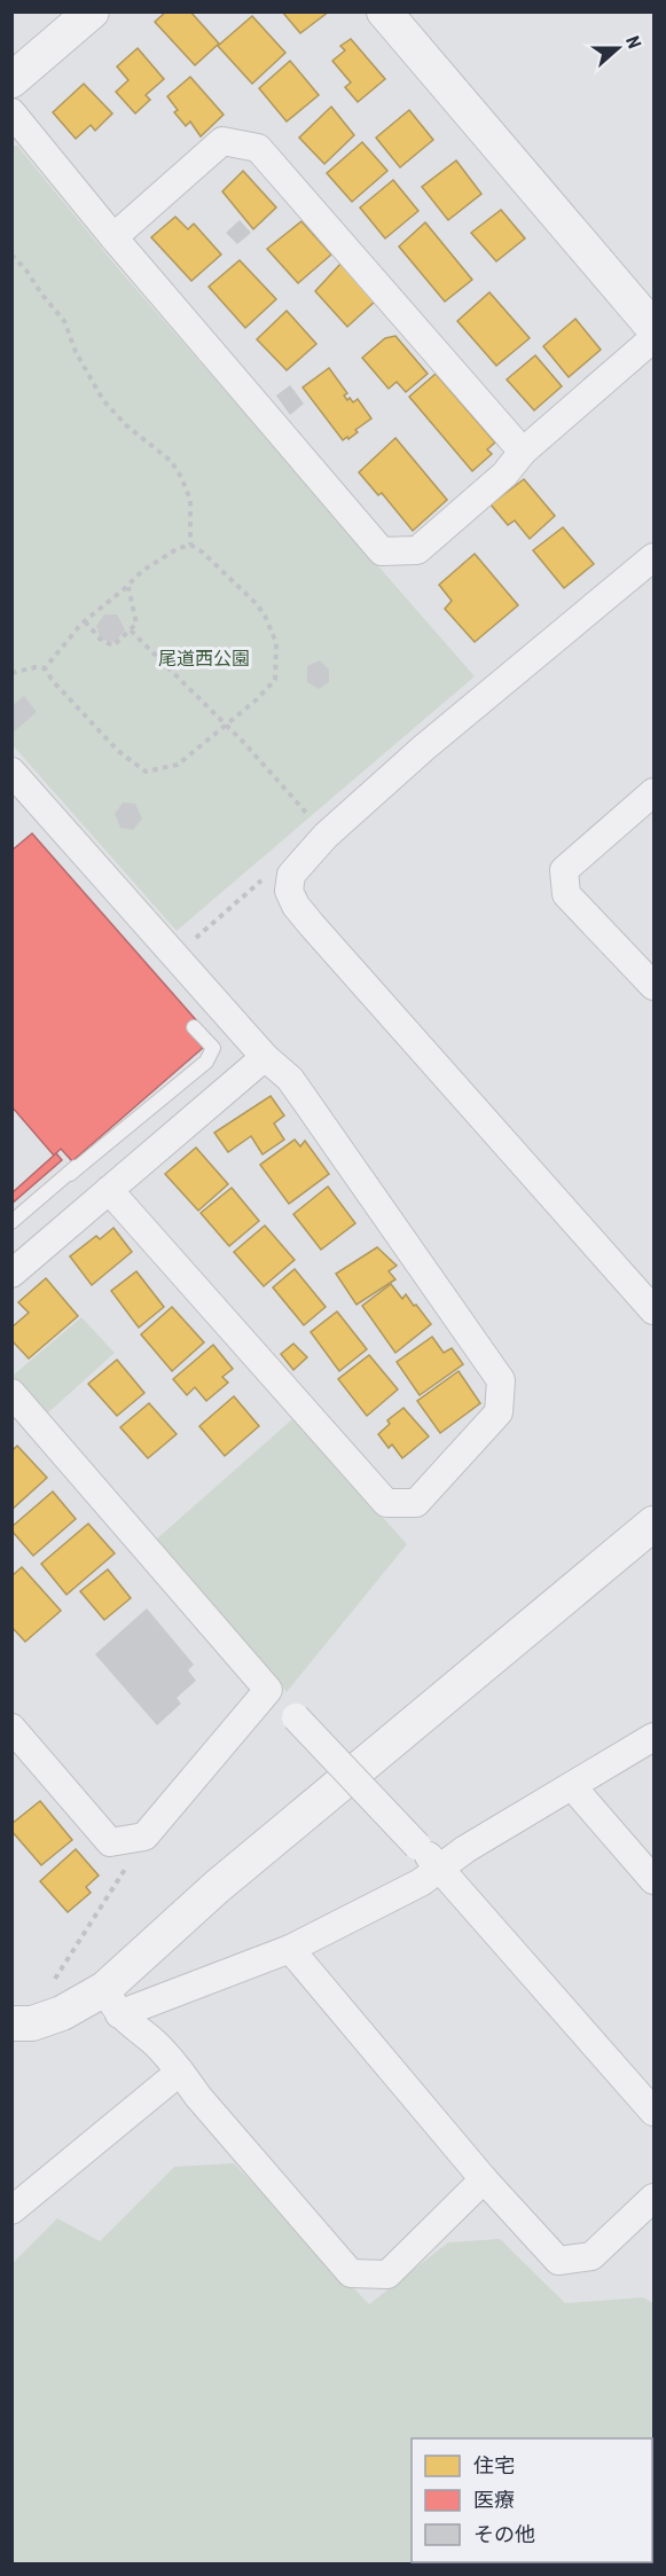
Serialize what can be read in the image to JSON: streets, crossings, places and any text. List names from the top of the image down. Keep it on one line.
{"parks":["尾道西公園"],"legend":["住宅","医療","その他"],"north":"right"}
